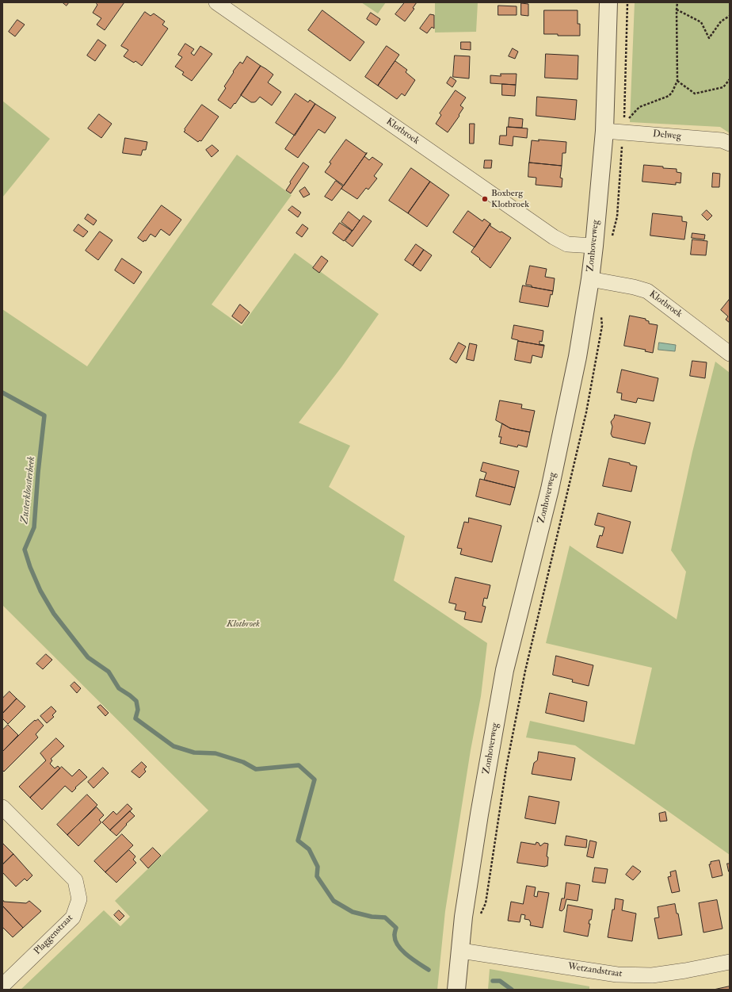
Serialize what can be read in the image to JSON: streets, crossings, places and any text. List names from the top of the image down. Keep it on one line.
{"streets":{"street":["Klotbroek","Delweg","Zonhoverweg","Plaggenstraat","Wetzandstraat"]},"crossings":[["Klotbroek","Zonhoverweg"],["Delweg","Zonhoverweg"],["Zonhoverweg","Wetzandstraat"]],"water":["Zusterkloosterbeek"],"parks":["Klotbroek"],"places":["Boxberg Klotbroek"]}
